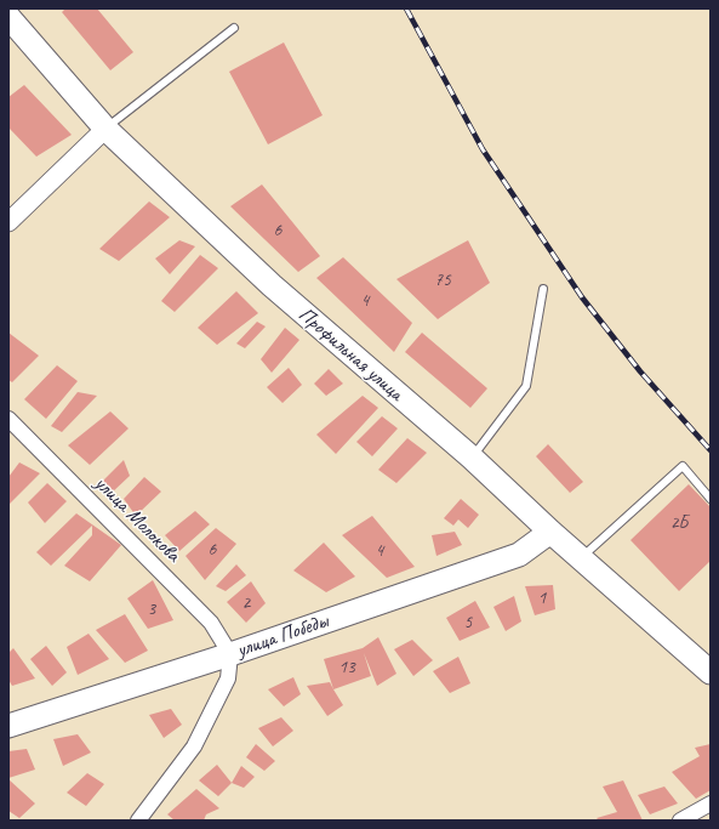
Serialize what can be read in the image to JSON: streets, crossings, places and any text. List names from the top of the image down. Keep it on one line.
{"streets":{"main road":["Профильная улица","улица Победы"],"street":["улица Молокова"]},"crossings":[["Профильная улица","улица Победы"],["улица Молокова","улица Победы"]],"house_numbers":["6","75","4","2Б","6","4","1","2","3","5","13"]}
